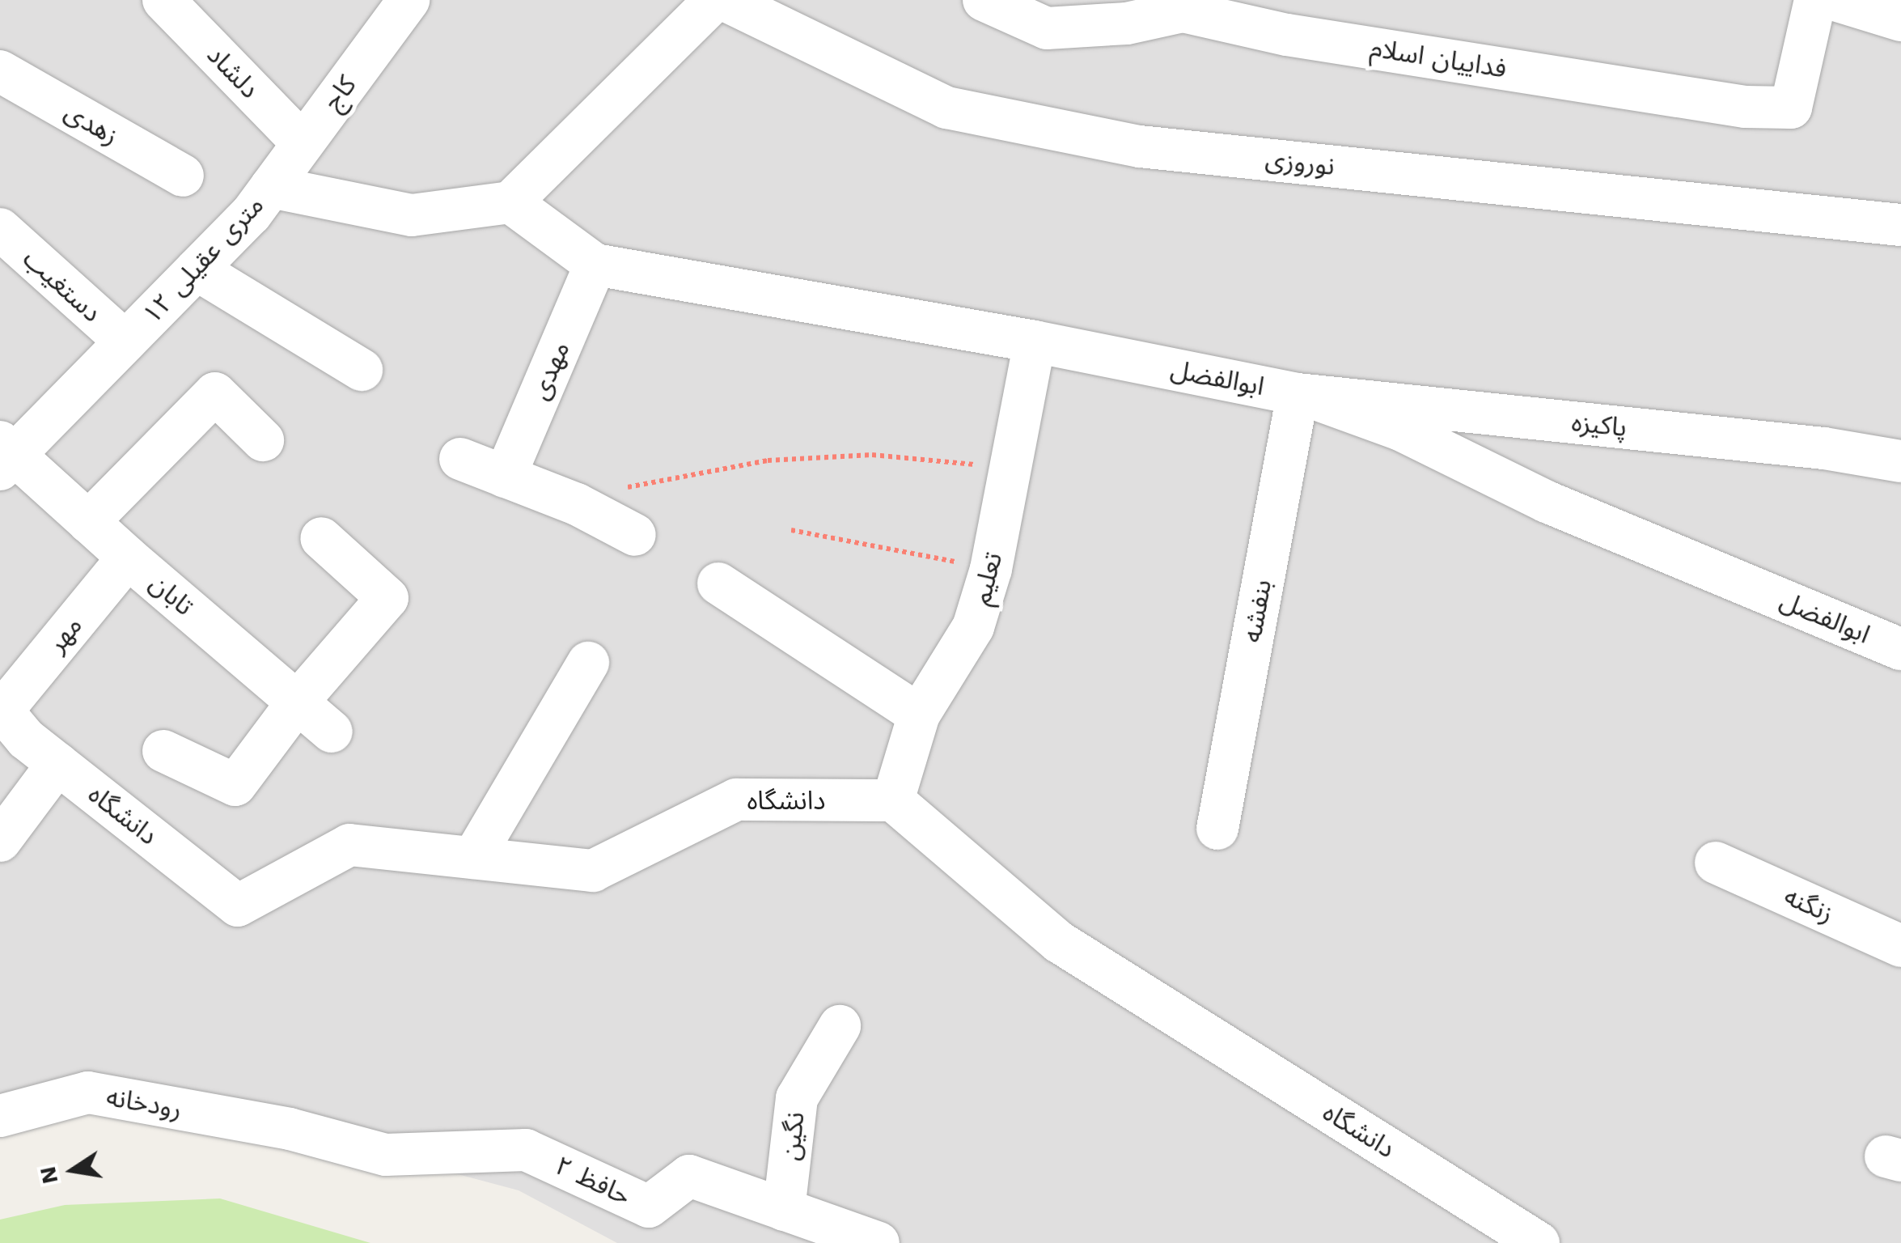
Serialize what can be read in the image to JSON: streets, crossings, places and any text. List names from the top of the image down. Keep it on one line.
{"streets":{"street":["فداییان اسلام","دلشاد","کاج","زهدی","نوروزی","۱۲ متری عقیلی","دستغیب","مهدی","ابوالفضل","پاکیزه","تعلیم","تابان","بنفشه","مهر","دانشگاه","زنگنه","رودخانه","نگین","حافظ ۲"]},"crossings":[["دلشاد","کاج"],["کاج","۱۲ متری عقیلی"],["۱۲ متری عقیلی","دستغیب"],["۱۲ متری عقیلی","ابوالفضل"],["۱۲ متری عقیلی","تابان"],["مهدی","ابوالفضل"],["ابوالفضل","پاکیزه"],["ابوالفضل","تعلیم"],["ابوالفضل","بنفشه"],["پاکیزه","بنفشه"],["تعلیم","دانشگاه"],["تابان","مهر"],["مهر","دانشگاه"],["رودخانه","حافظ ۲"],["نگین","حافظ ۲"]],"north":"left"}
